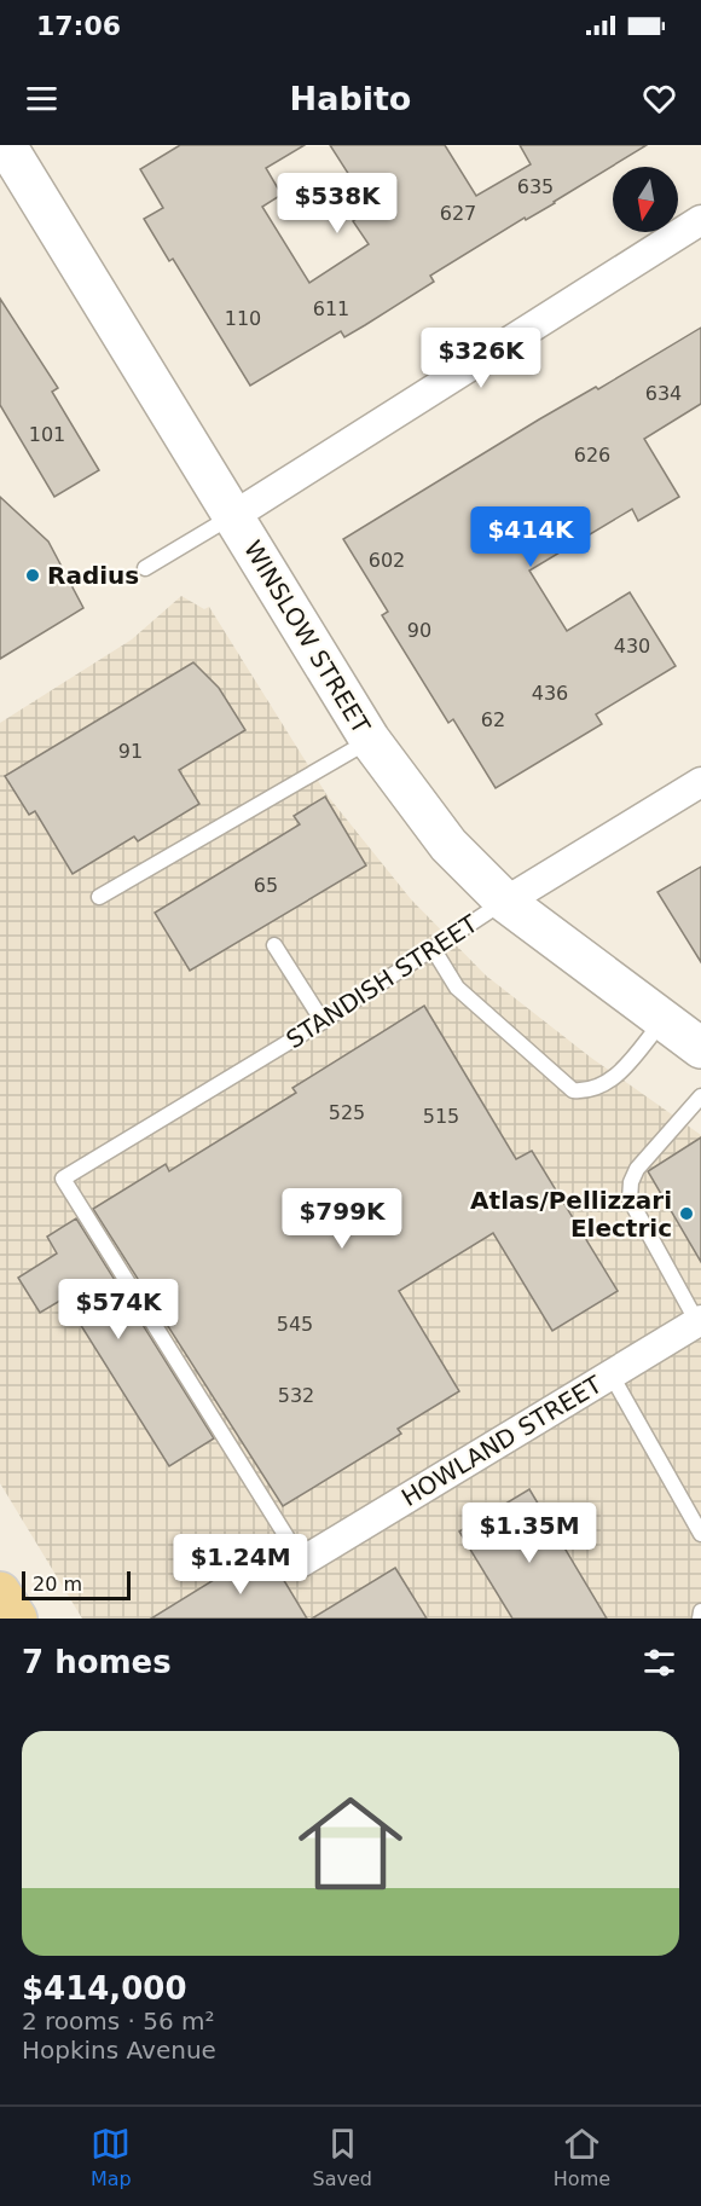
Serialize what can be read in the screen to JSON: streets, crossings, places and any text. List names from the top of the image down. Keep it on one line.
{"streets":{"street":["WINSLOW STREET","STANDISH STREET","HOWLAND STREET"]},"crossings":[["WINSLOW STREET","STANDISH STREET"],["STANDISH STREET","HOWLAND STREET"]],"places":["Radius","Atlas/Pellizzari Electric"],"house_numbers":["635","627","611","110","634","101","626","602","90","430","436","62","91","65","525","515","545","532"],"scale_bar":"20 m","north":"bottom","page":{"status":"17:06","header":"Habito","price":["$538K","$326K","$414K","$799K","$574K","$1.35M","$1.24M"],"scale":"20 m","heading":"7 homes","list":[{"name":"$414,000","note":"2 rooms · 56 m² · Hopkins Avenue"}],"tabs":["Map","Saved","Home"]}}
